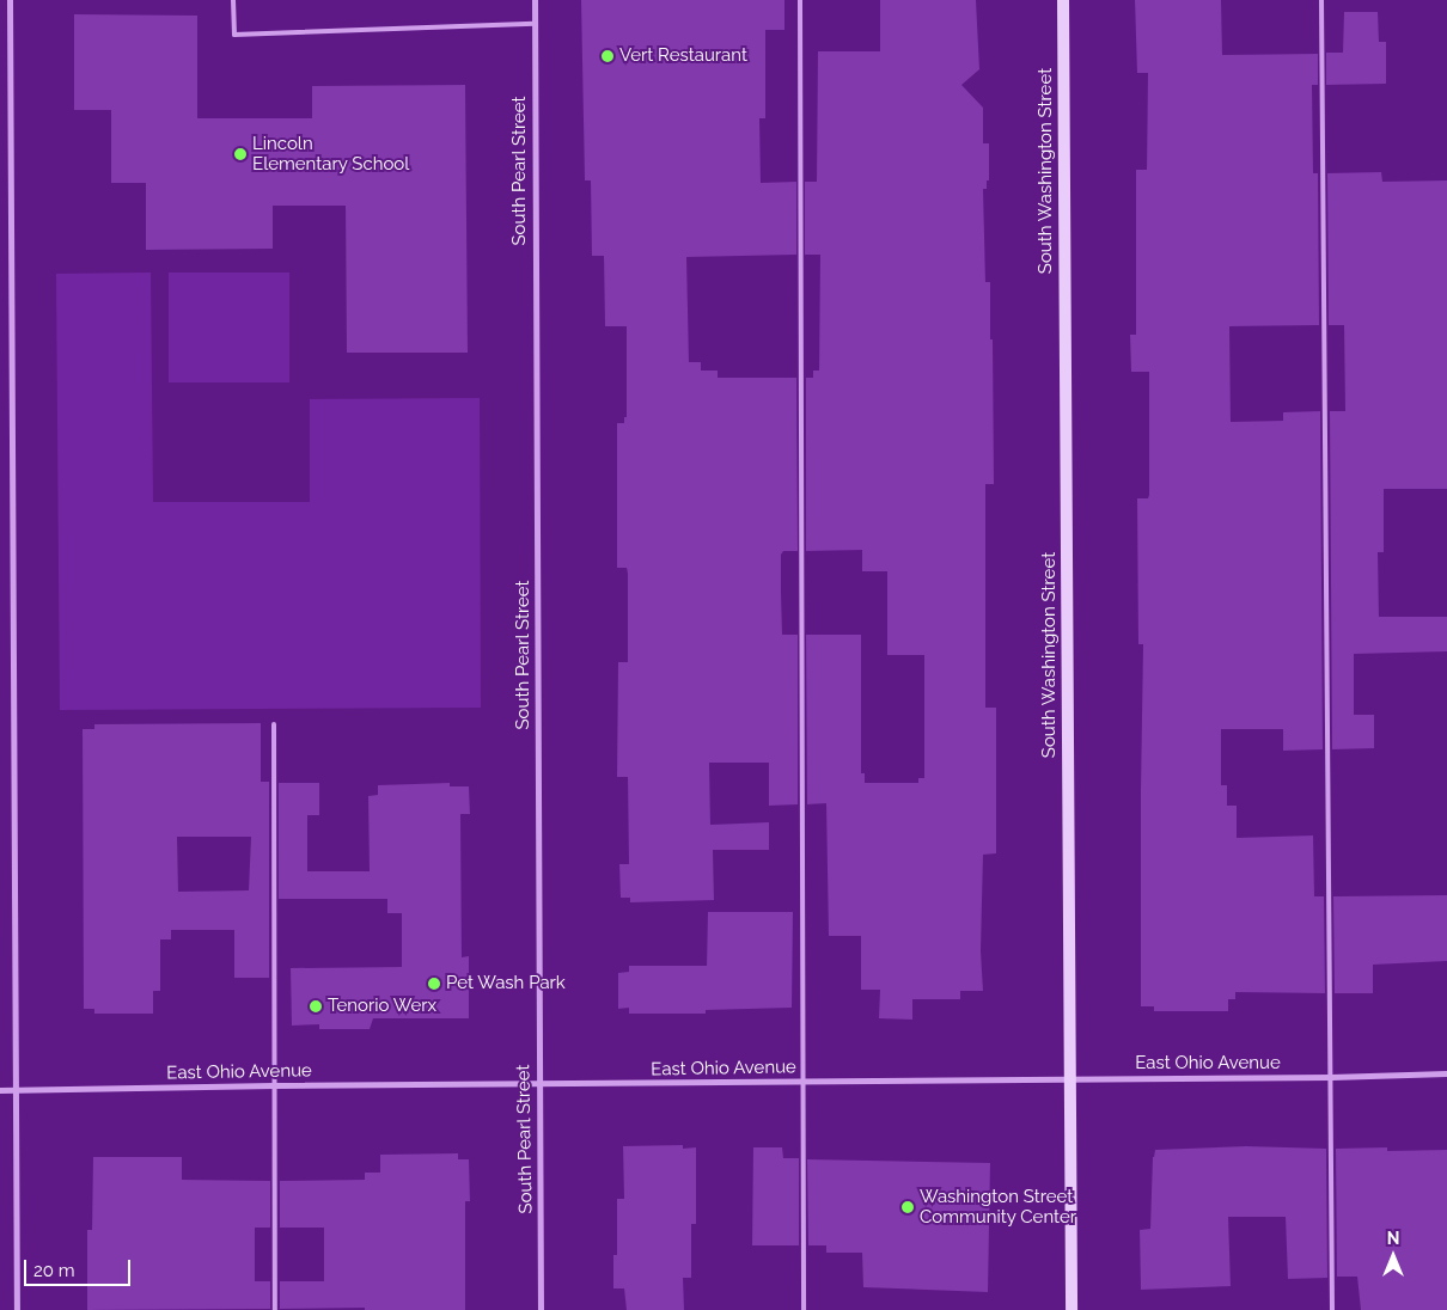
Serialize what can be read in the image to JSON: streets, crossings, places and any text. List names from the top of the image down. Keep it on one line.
{"streets":{"street":["South Pearl Street","South Washington Street","East Ohio Avenue"]},"crossings":[["South Pearl Street","East Ohio Avenue"],["South Washington Street","East Ohio Avenue"]],"places":["Vert Restaurant","Lincoln Elementary School","Pet Wash Park","Tenorio Werx","Washington Street Community Center"],"scale_bar":"20 m","north":"top"}
